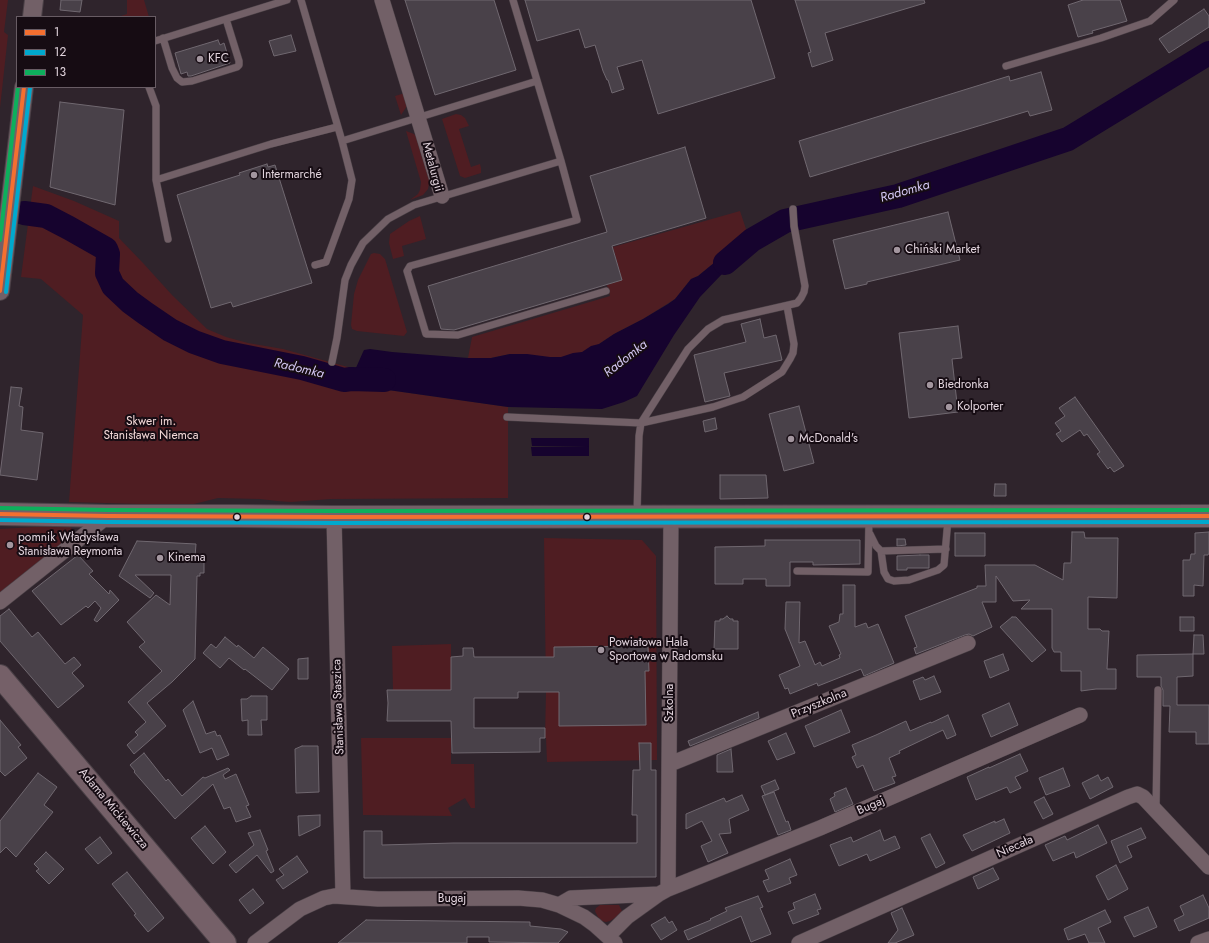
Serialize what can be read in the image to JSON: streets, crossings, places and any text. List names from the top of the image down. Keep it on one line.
{"streets":{"main road":["Adama Mickiewicza"],"street":["Metalurgii","Szkolna","Przyszkolna","Stanisława Staszica","Bugaj","Niecała"]},"crossings":[["Szkolna","Przyszkolna"],["Szkolna","Bugaj"],["Stanisława Staszica","Bugaj"]],"water":["Radomka"],"parks":["Skwer im. Stanisława Niemca"],"places":["KFC","Intermarché","Chiński Market","Biedronka","Kolporter","McDonald's","pomnik Władysława Stanisława Reymonta","Kinema","Powiatowa Hala Sportowa w Radomsku"],"lines":["transit line 1","transit line 12","transit line 13"],"legend":["1","12","13"]}
